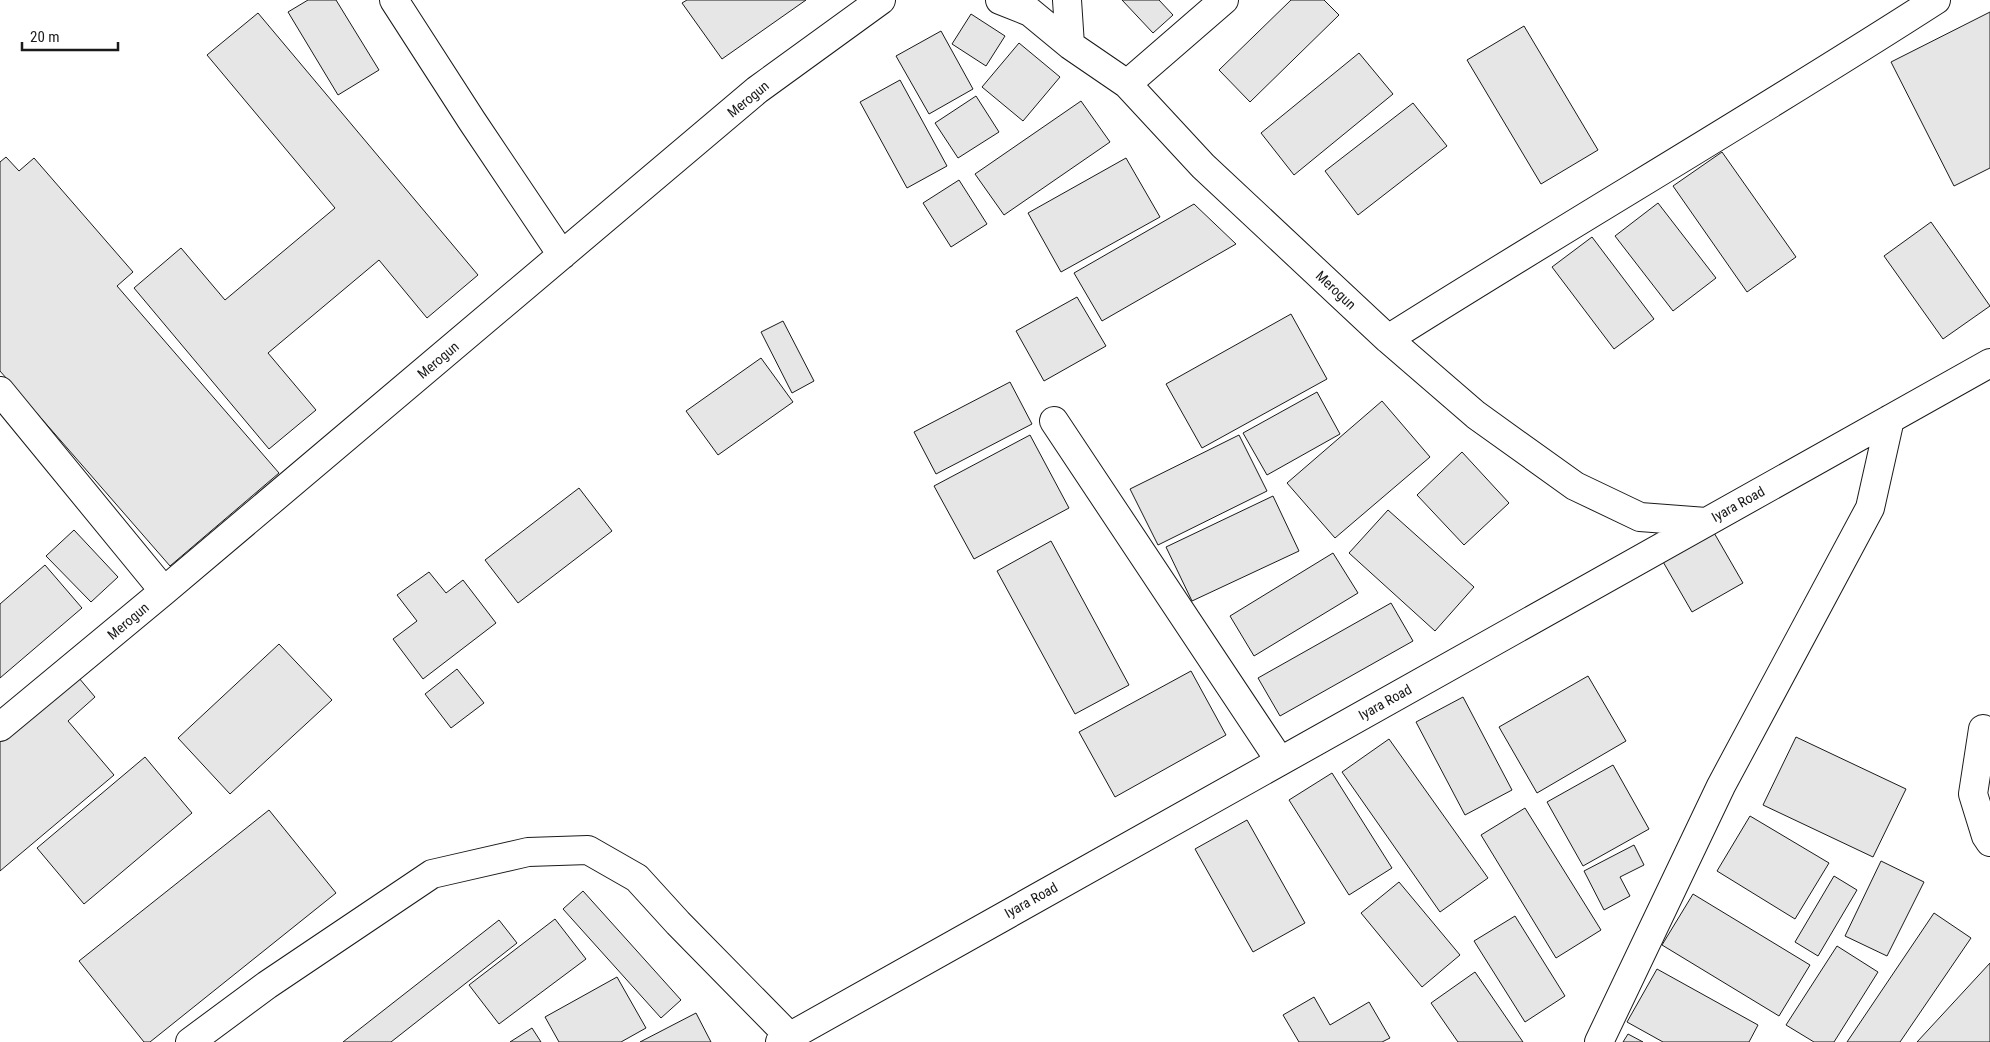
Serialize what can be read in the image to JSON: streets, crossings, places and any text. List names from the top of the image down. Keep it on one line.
{"streets":{"street":["Merogun","Iyara Road"]},"crossings":[["Merogun","Iyara Road"]],"scale_bar":"20 m"}
